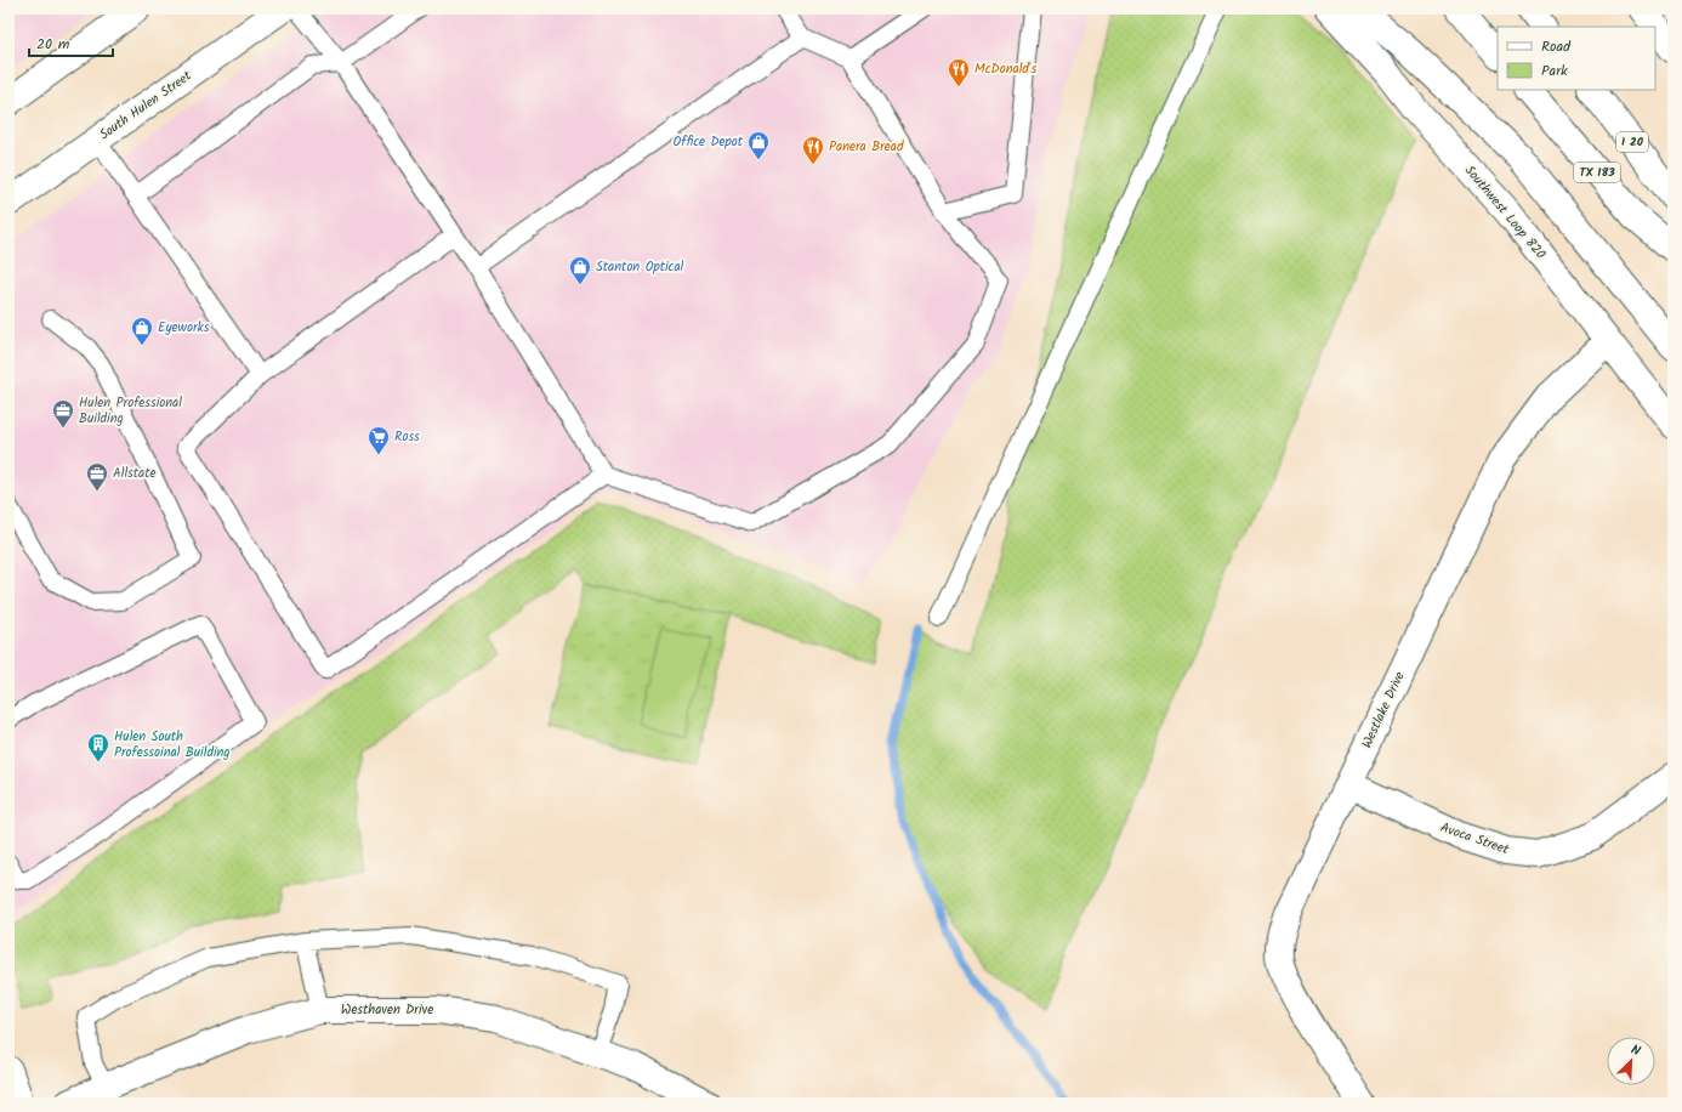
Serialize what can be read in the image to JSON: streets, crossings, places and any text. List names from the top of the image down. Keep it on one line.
{"streets":{"main road":["South Hulen Street","I 20","TX 183","Southwest Loop 820","Westlake Drive","Avoca Street","Westhaven Drive"]},"crossings":[["Southwest Loop 820","Westlake Drive"],["Westlake Drive","Avoca Street"]],"places":{"restaurant":["McDonald's","Panera Bread"],"shop":["Office Depot","Stanton Optical","Eyeworks"],"office":["Hulen Professional Building","Allstate"],"supermarket":["Ross"],"building":["Hulen South Professoinal Building"]},"legend":["Road","Park"],"scale_bar":"20 m","north":"top right"}
